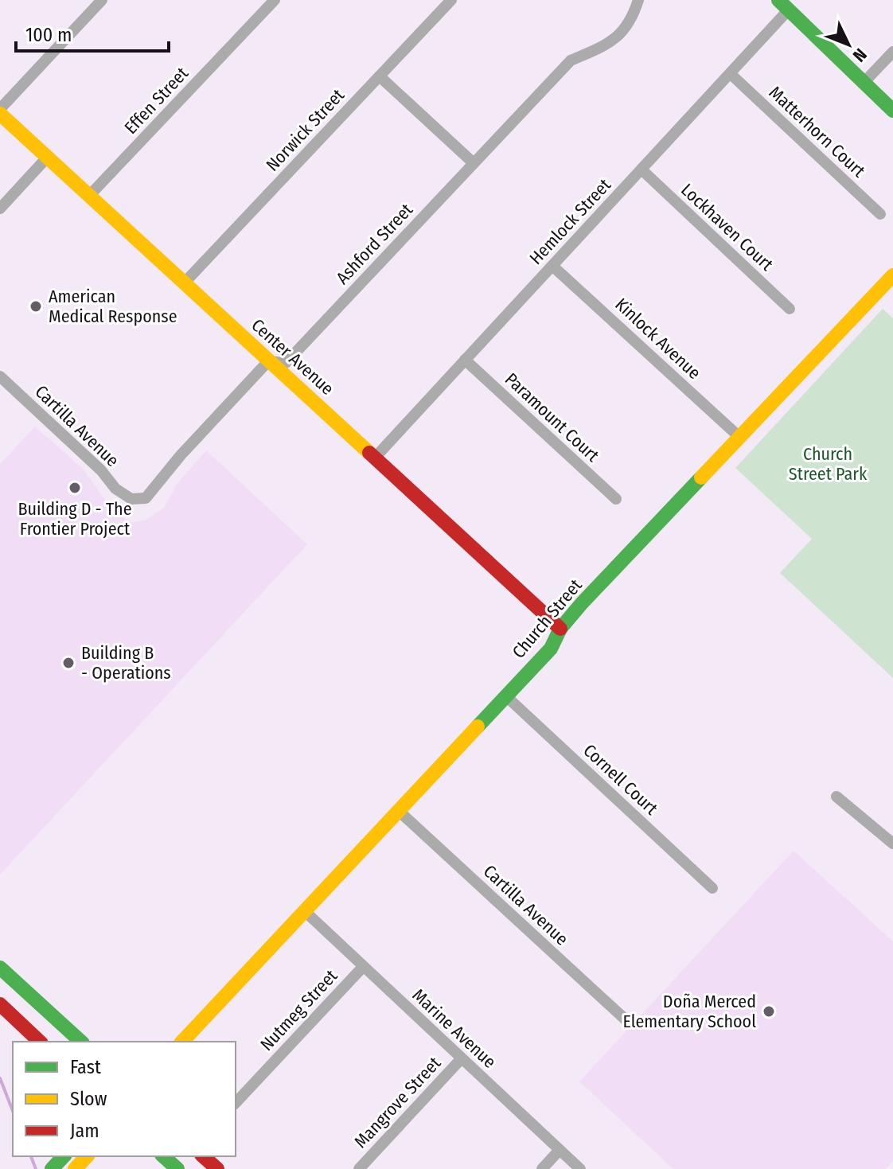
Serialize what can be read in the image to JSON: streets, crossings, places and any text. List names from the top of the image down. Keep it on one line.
{"streets":{"street":["Effen Street","Norwick Street","Matterhorn Court","Hemlock Street","Lockhaven Court","Ashford Street","Kinlock Avenue","Center Avenue","Paramount Court","Cartilla Avenue","Church Street","Cornell Court","Nutmeg Street","Marine Avenue","Mangrove Street"]},"crossings":[["Effen Street","Center Avenue"],["Norwick Street","Center Avenue"],["Matterhorn Court","Hemlock Street"],["Hemlock Street","Lockhaven Court"],["Hemlock Street","Kinlock Avenue"],["Hemlock Street","Center Avenue"],["Hemlock Street","Paramount Court"],["Ashford Street","Center Avenue"],["Ashford Street","Cartilla Avenue"],["Kinlock Avenue","Church Street"],["Center Avenue","Church Street"],["Cartilla Avenue","Church Street"],["Church Street","Cornell Court"],["Church Street","Marine Avenue"],["Nutmeg Street","Marine Avenue"],["Marine Avenue","Mangrove Street"]],"parks":["Church Street Park"],"places":["American Medical Response","Building D - The Frontier Project","Building B - Operations","Doña Merced Elementary School"],"legend":["Fast","Slow","Jam"],"scale_bar":"100 m","north":"bottom right"}
